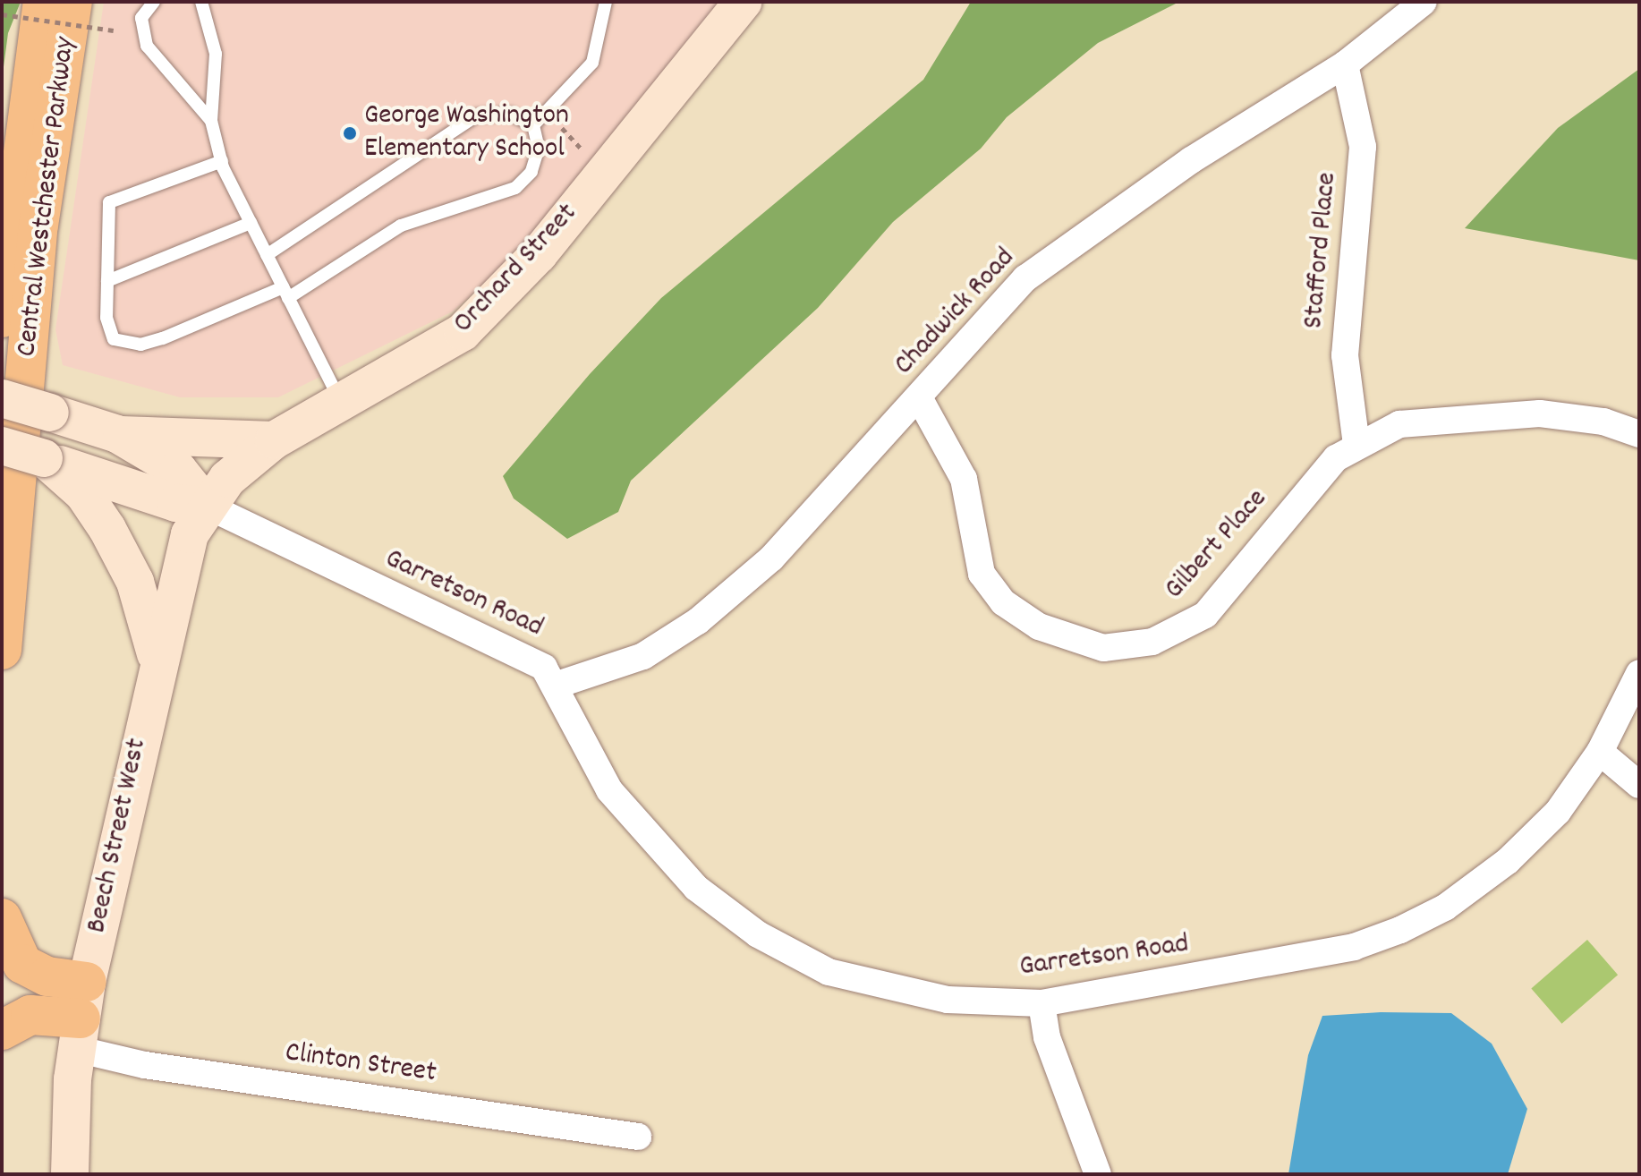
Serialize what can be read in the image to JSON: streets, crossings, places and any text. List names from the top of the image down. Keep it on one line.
{"streets":{"main road":["Central Westchester Parkway"],"street":["Stafford Place","Orchard Street","Chadwick Road","Gilbert Place","Garretson Road","Beech Street West","Clinton Street"]},"crossings":[["Stafford Place","Chadwick Road"],["Stafford Place","Gilbert Place"],["Orchard Street","Garretson Road"],["Orchard Street","Beech Street West"],["Chadwick Road","Gilbert Place"],["Chadwick Road","Garretson Road"],["Garretson Road","Beech Street West"],["Beech Street West","Clinton Street"]],"places":["George Washington Elementary School"]}
